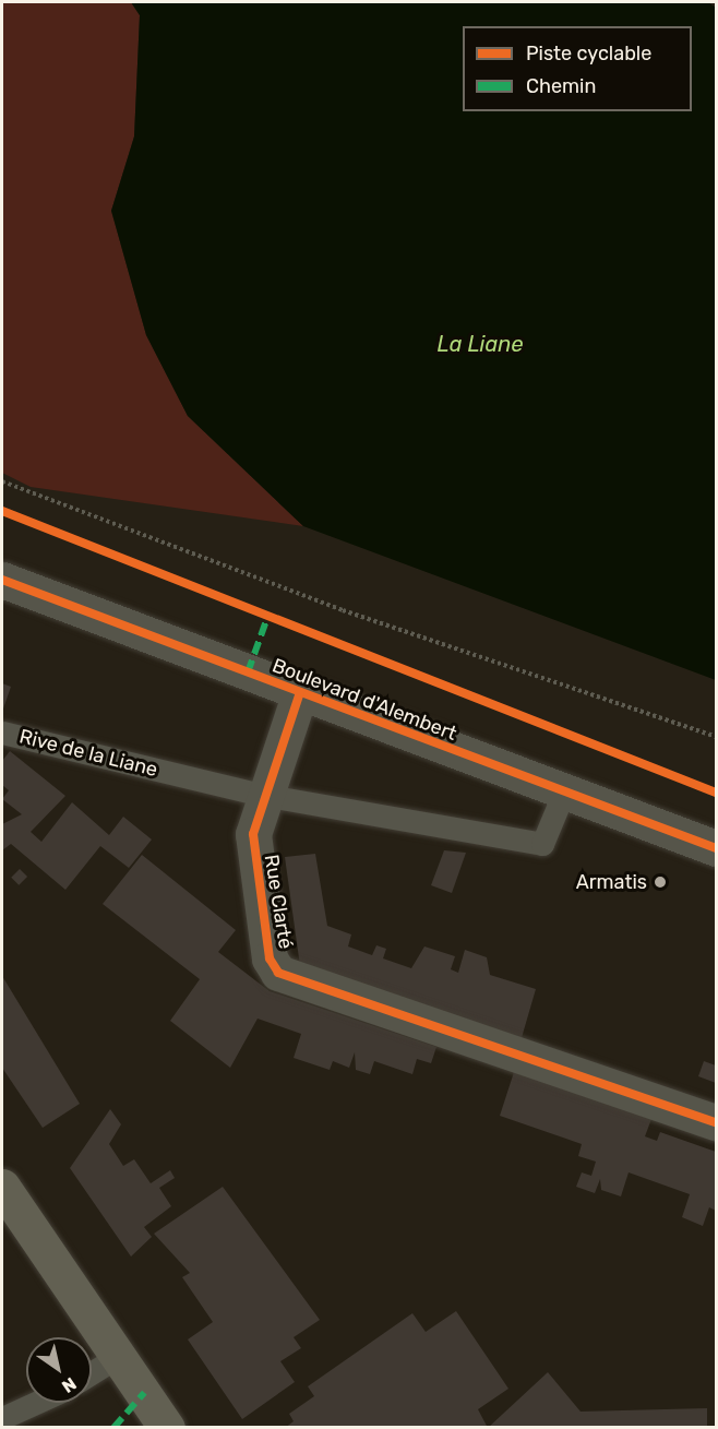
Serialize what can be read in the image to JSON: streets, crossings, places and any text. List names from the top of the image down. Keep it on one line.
{"streets":{"street":["Boulevard d'Alembert","Rue Clarté"],"lane":["Rive de la Liane"]},"crossings":[["Boulevard d'Alembert","Rive de la Liane"],["Boulevard d'Alembert","Rue Clarté"],["Rive de la Liane","Rue Clarté"]],"water":["La Liane"],"places":["Armatis"],"legend":["Piste cyclable","Chemin"],"north":"bottom right"}
